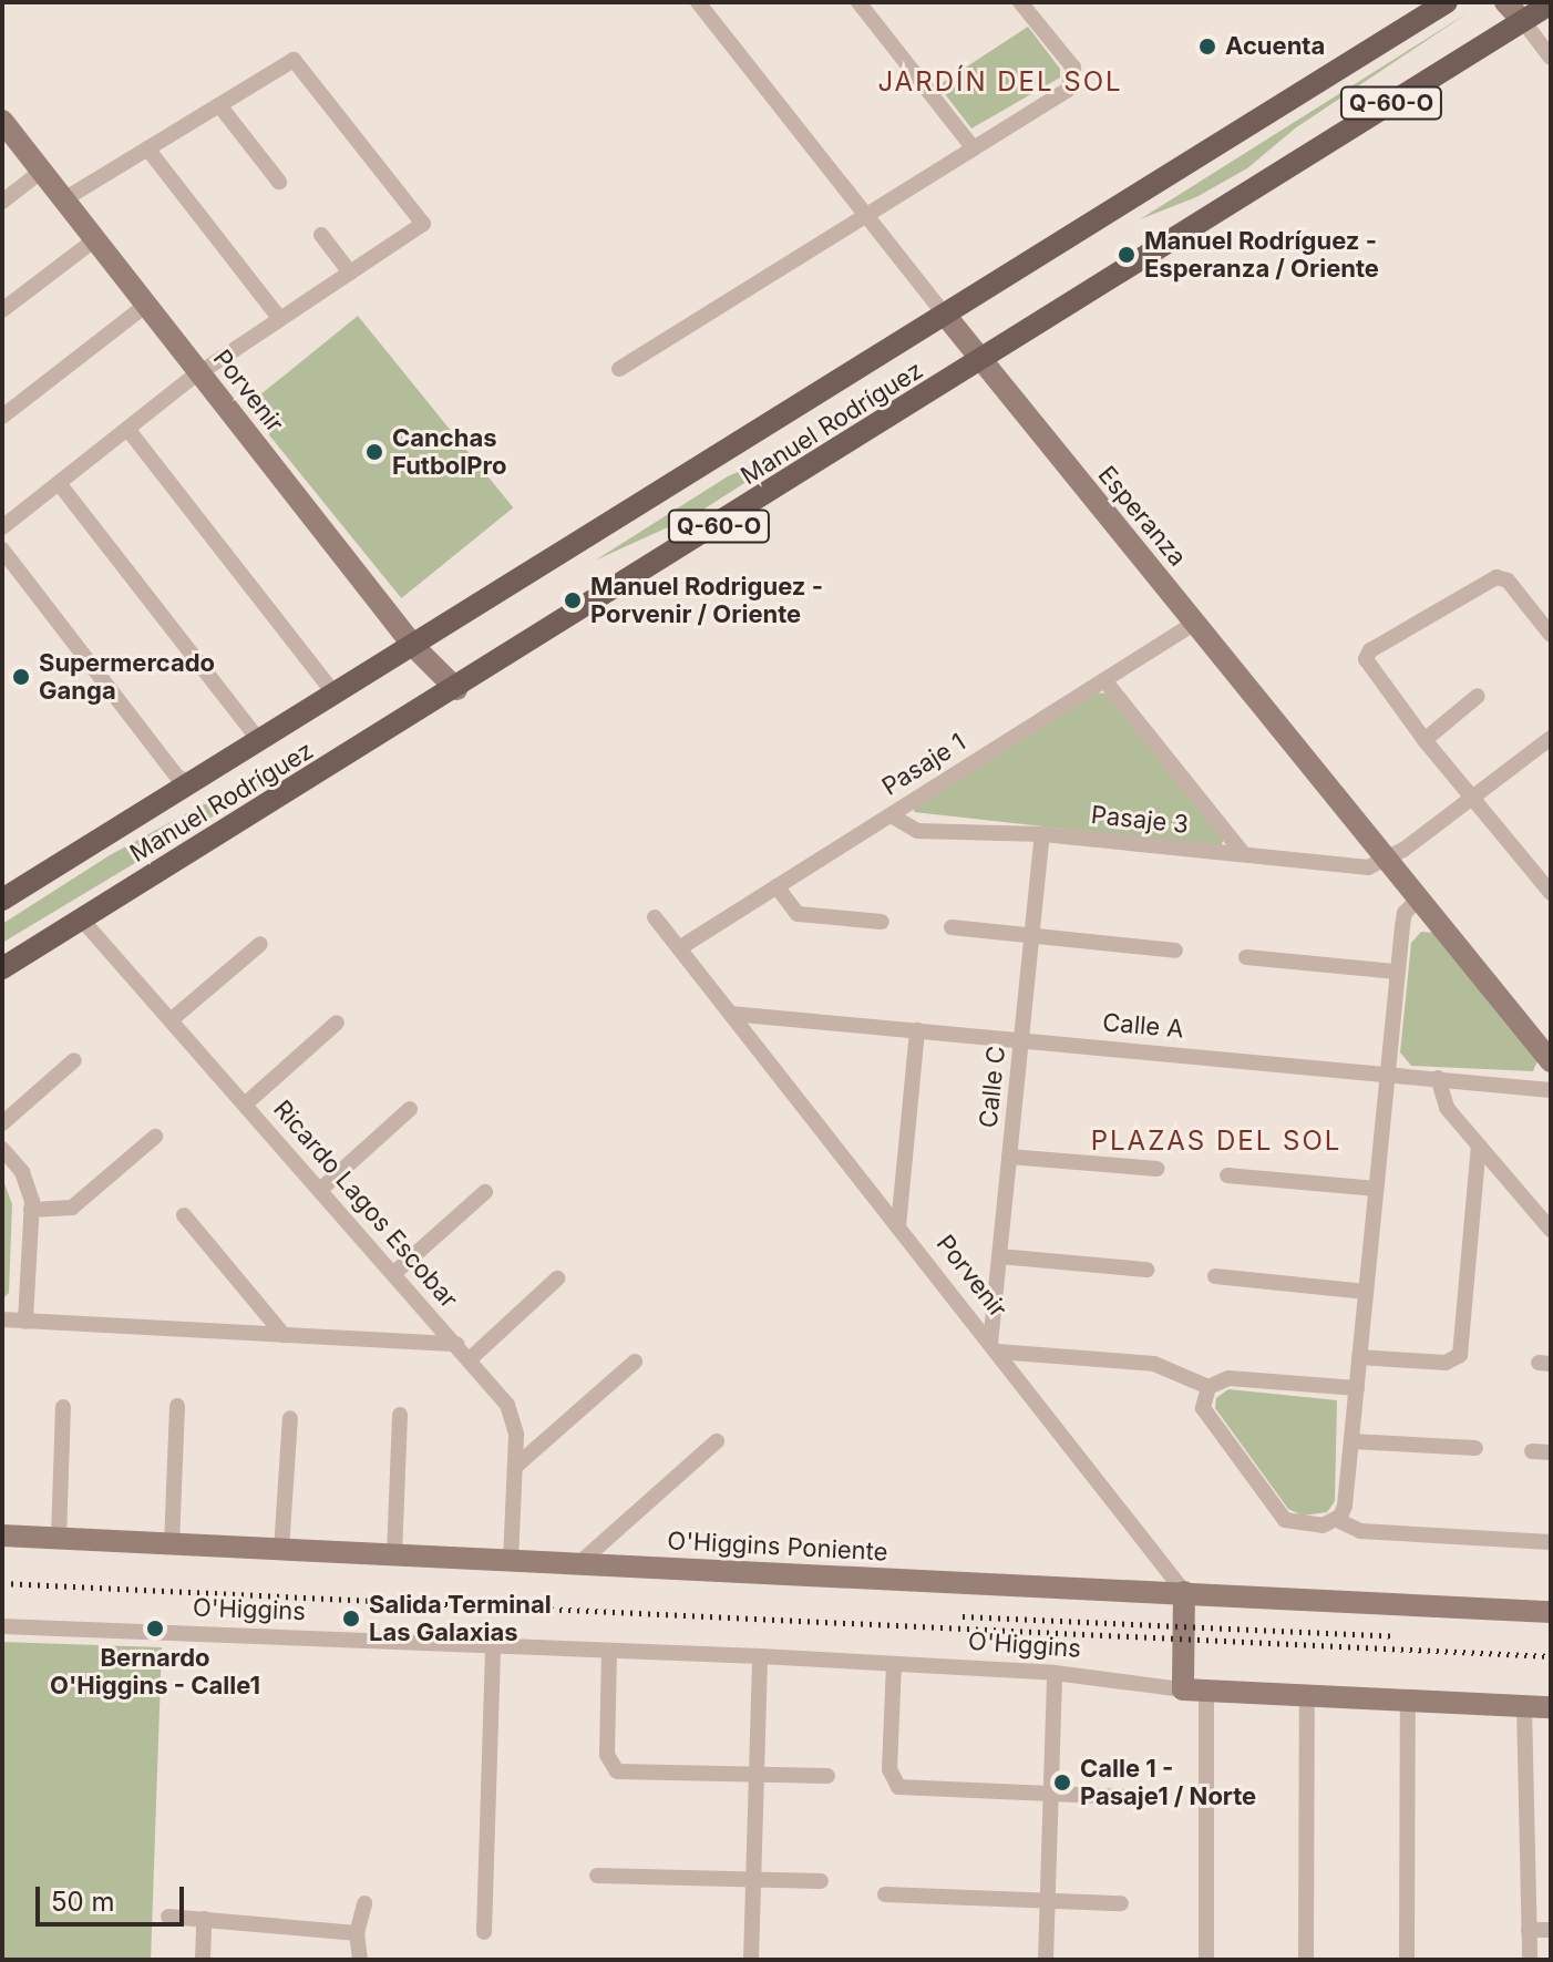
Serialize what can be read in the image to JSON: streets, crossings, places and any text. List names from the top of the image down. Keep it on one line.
{"streets":{"main road":["Q-60-O","Manuel Rodríguez"],"street":["Porvenir","Esperanza","Pasaje 1","Pasaje 3","Calle A","Calle C","Ricardo Lagos Escobar","O'Higgins Poniente","O'Higgins"]},"crossings":[["Porvenir","Manuel Rodríguez"],["Porvenir","Pasaje 1"],["Porvenir","Calle A"],["Porvenir","Calle C"],["Porvenir","O'Higgins Poniente"],["Manuel Rodríguez","Esperanza"],["Manuel Rodríguez","Ricardo Lagos Escobar"],["Esperanza","Pasaje 1"],["Esperanza","Pasaje 3"],["Pasaje 1","Pasaje 3"],["Pasaje 3","Calle C"],["Calle A","Calle C"],["Ricardo Lagos Escobar","O'Higgins Poniente"]],"districts":["JARDÍN DEL SOL","PLAZAS DEL SOL"],"places":["Acuenta","Manuel Rodríguez - Esperanza / Oriente","Canchas FutbolPro","Manuel Rodriguez - Porvenir / Oriente","Supermercado Ganga","Salida Terminal Las Galaxias","Bernardo O'Higgins - Calle1","Calle 1 - Pasaje1 / Norte"],"scale_bar":"50 m"}
